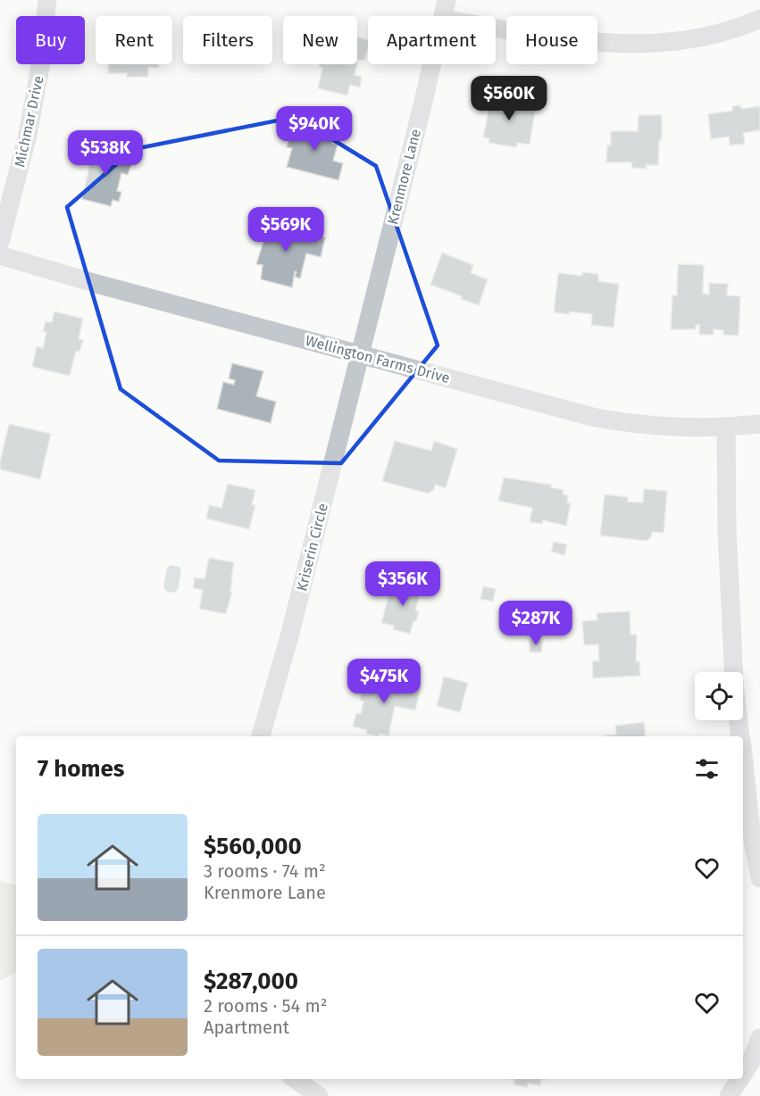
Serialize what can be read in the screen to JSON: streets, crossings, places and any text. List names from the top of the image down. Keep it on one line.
{"streets":{"street":["Michmar Drive","Krenmore Lane","Wellington Farms Drive","Kriserin Circle"]},"crossings":[["Krenmore Lane","Wellington Farms Drive"],["Krenmore Lane","Kriserin Circle"],["Wellington Farms Drive","Kriserin Circle"]],"page":{"chip":["Buy","Rent","Filters","New","Apartment","House"],"price":["$560K","$940K","$538K","$569K","$356K","$287K","$475K"],"heading":"7 homes","list":[{"name":"$560,000","note":"3 rooms · 74 m² · Krenmore Lane"},{"name":"$287,000","note":"2 rooms · 54 m² · Apartment"}]}}
